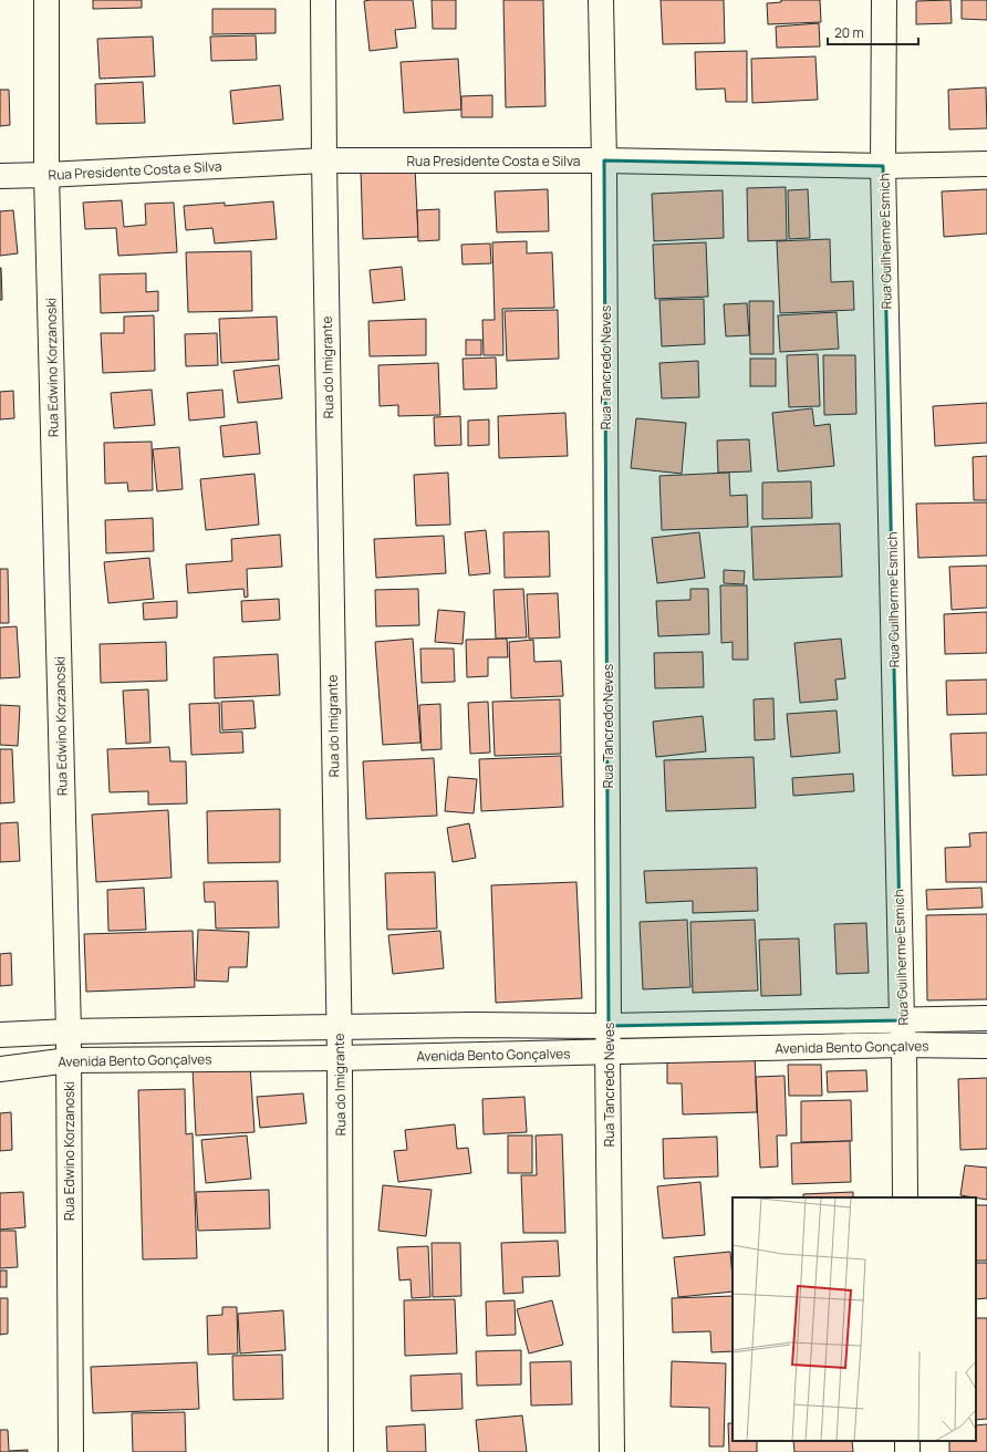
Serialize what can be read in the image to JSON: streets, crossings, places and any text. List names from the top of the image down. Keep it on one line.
{"streets":{"street":["Rua Presidente Costa e Silva","Rua Guilherme Esmich","Rua Edwino Korzanoski","Rua do Imigrante","Rua Tancredo Neves","Avenida Bento Gonçalves"]},"crossings":[["Rua Presidente Costa e Silva","Rua Guilherme Esmich"],["Rua Presidente Costa e Silva","Rua Edwino Korzanoski"],["Rua Presidente Costa e Silva","Rua do Imigrante"],["Rua Presidente Costa e Silva","Rua Tancredo Neves"],["Rua Guilherme Esmich","Avenida Bento Gonçalves"],["Rua Edwino Korzanoski","Avenida Bento Gonçalves"],["Rua do Imigrante","Avenida Bento Gonçalves"],["Rua Tancredo Neves","Avenida Bento Gonçalves"]],"scale_bar":"20 m"}
